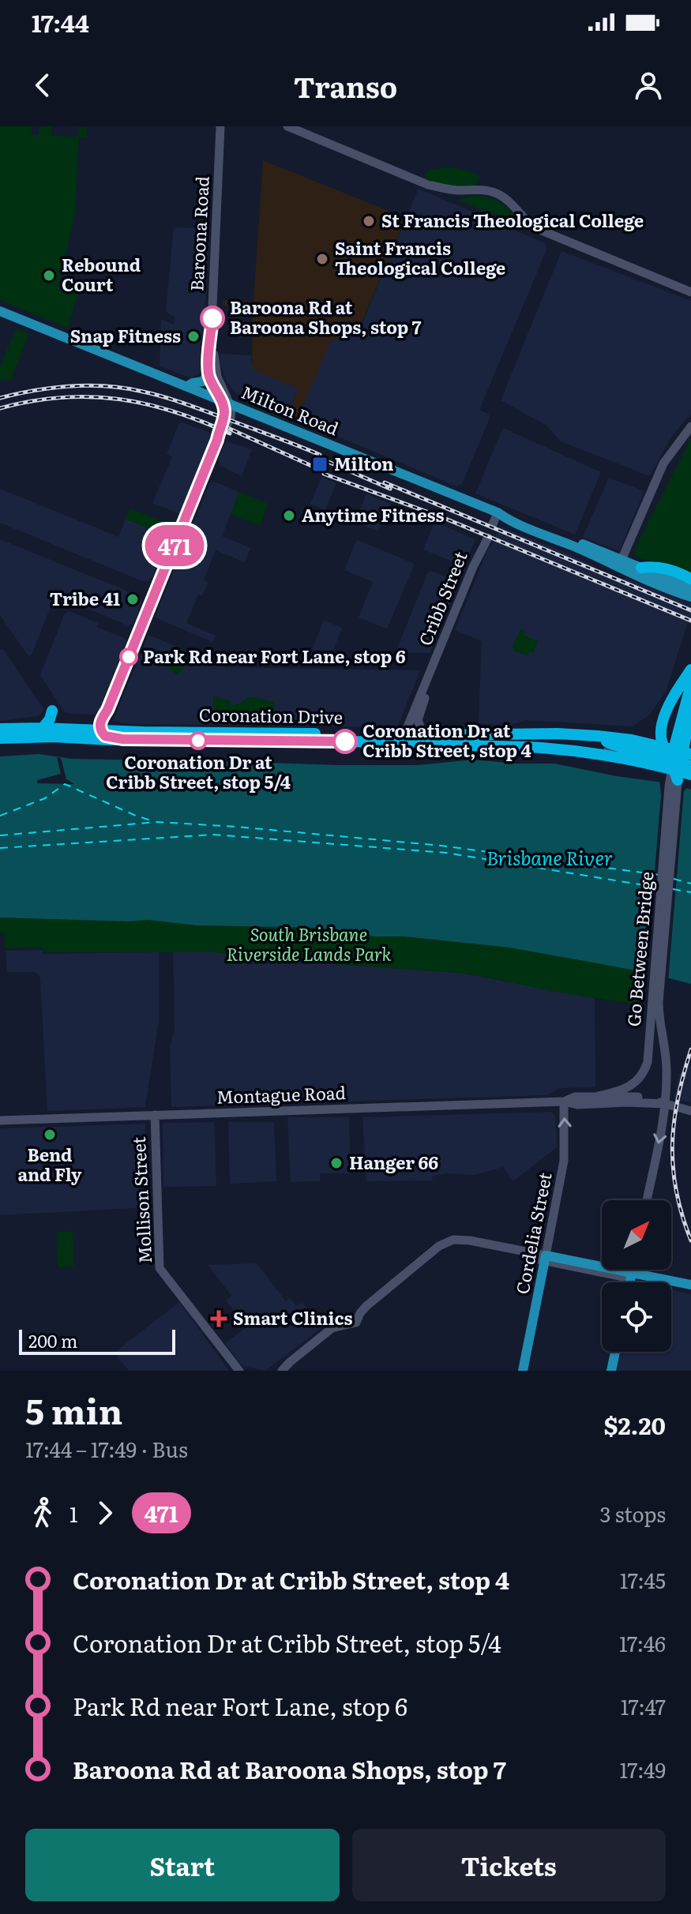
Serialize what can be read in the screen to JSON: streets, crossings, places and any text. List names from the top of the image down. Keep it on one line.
{"streets":{"highway":["Coronation Drive"],"main road":["Milton Road","Cordelia Street"],"street":["Baroona Road","Cribb Street","Go Between Bridge","Montague Road","Mollison Street"]},"crossings":[["Baroona Road","Milton Road"],["Cribb Street","Coronation Drive"],["Coronation Drive","Go Between Bridge"],["Go Between Bridge","Montague Road"],["Montague Road","Mollison Street"],["Montague Road","Cordelia Street"]],"one_way":["Cordelia Street"],"water":["Brisbane River"],"parks":["South Brisbane Riverside Lands Park"],"places":{"other":["St Francis Theological College","Saint Francis Theological College","Rebound Court","Baroona Rd at Baroona Shops, stop 7","Snap Fitness","Anytime Fitness","Tribe 41","Park Rd near Fort Lane, stop 6","Coronation Dr at Cribb Street, stop 5/4","Coronation Dr at Cribb Street, stop 4","Bend and Fly","Hanger 66"],"transit":["Milton"],"health":["Smart Clinics"]},"lines":["bus line 471"],"scale_bar":"200 m","north":"top right","page":{"status":"17:44","header":"Transo","on_map":"471","scale":"200 m","heading":["5 min","17:44 – 17:49 · Bus","$2.20"],"legs":["1","471","3 stops"],"list":[{"name":"Coronation Dr at Cribb Street, stop 4","value":"17:45"},{"name":"Coronation Dr at Cribb Street, stop 5/4","value":"17:46"},{"name":"Park Rd near Fort Lane, stop 6","value":"17:47"},{"name":"Baroona Rd at Baroona Shops, stop 7","value":"17:49"}],"buttons":["Start","Tickets"]}}
